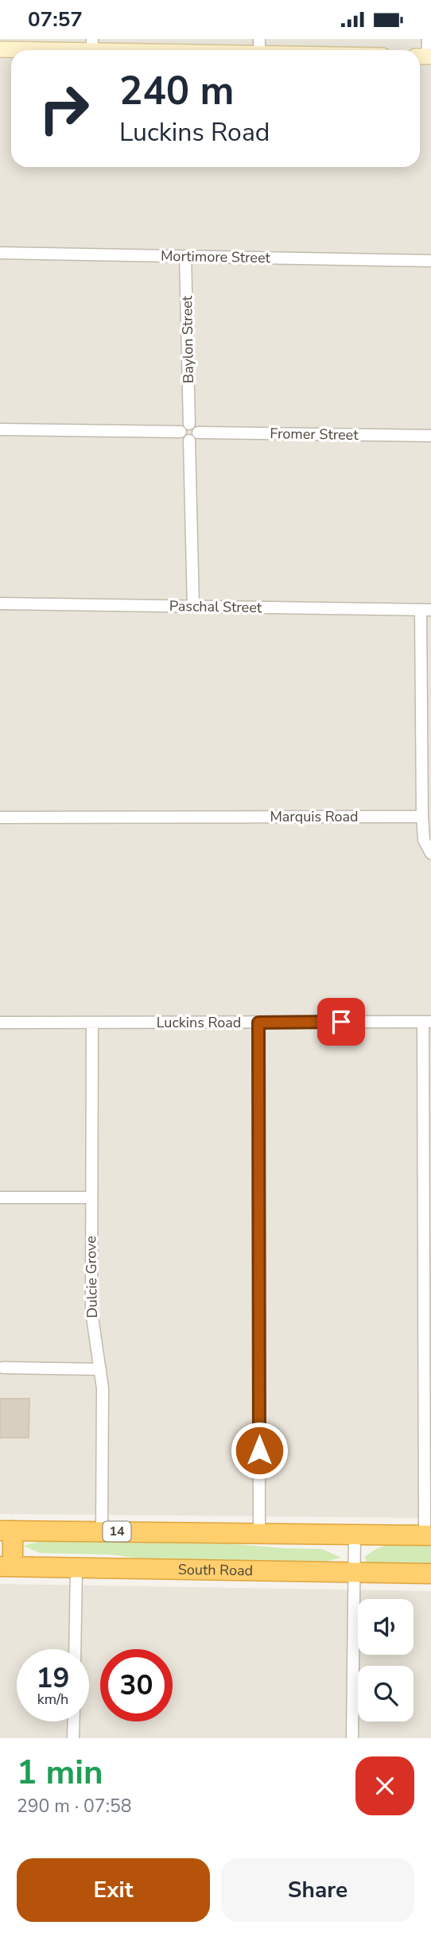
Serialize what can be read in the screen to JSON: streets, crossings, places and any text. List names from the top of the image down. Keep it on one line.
{"streets":{"highway":["14","South Road"],"street":["Mortimore Street","Baylon Street","Fromer Street","Paschal Street","Marquis Road","Luckins Road","Dulcie Grove"]},"crossings":[["Mortimore Street","Baylon Street"],["Baylon Street","Fromer Street"],["Baylon Street","Paschal Street"],["Luckins Road","Dulcie Grove"],["Dulcie Grove","14"]],"page":{"status":"07:57","turn":["240 m","Luckins Road"],"speed":"19 km/h","limit":"30","heading":["1 min","290 m · 07:58"],"buttons":["Exit","Share"]}}
